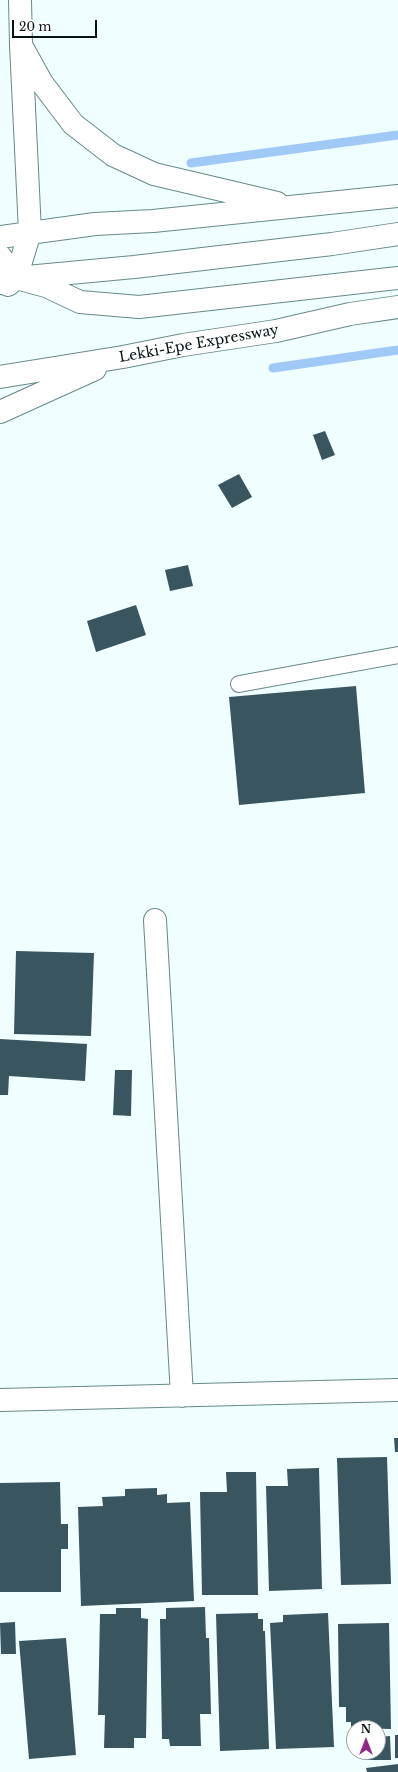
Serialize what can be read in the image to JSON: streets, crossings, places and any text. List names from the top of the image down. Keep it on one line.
{"streets":{"main road":["Lekki-Epe Expressway"]},"scale_bar":"20 m","north":"top"}
